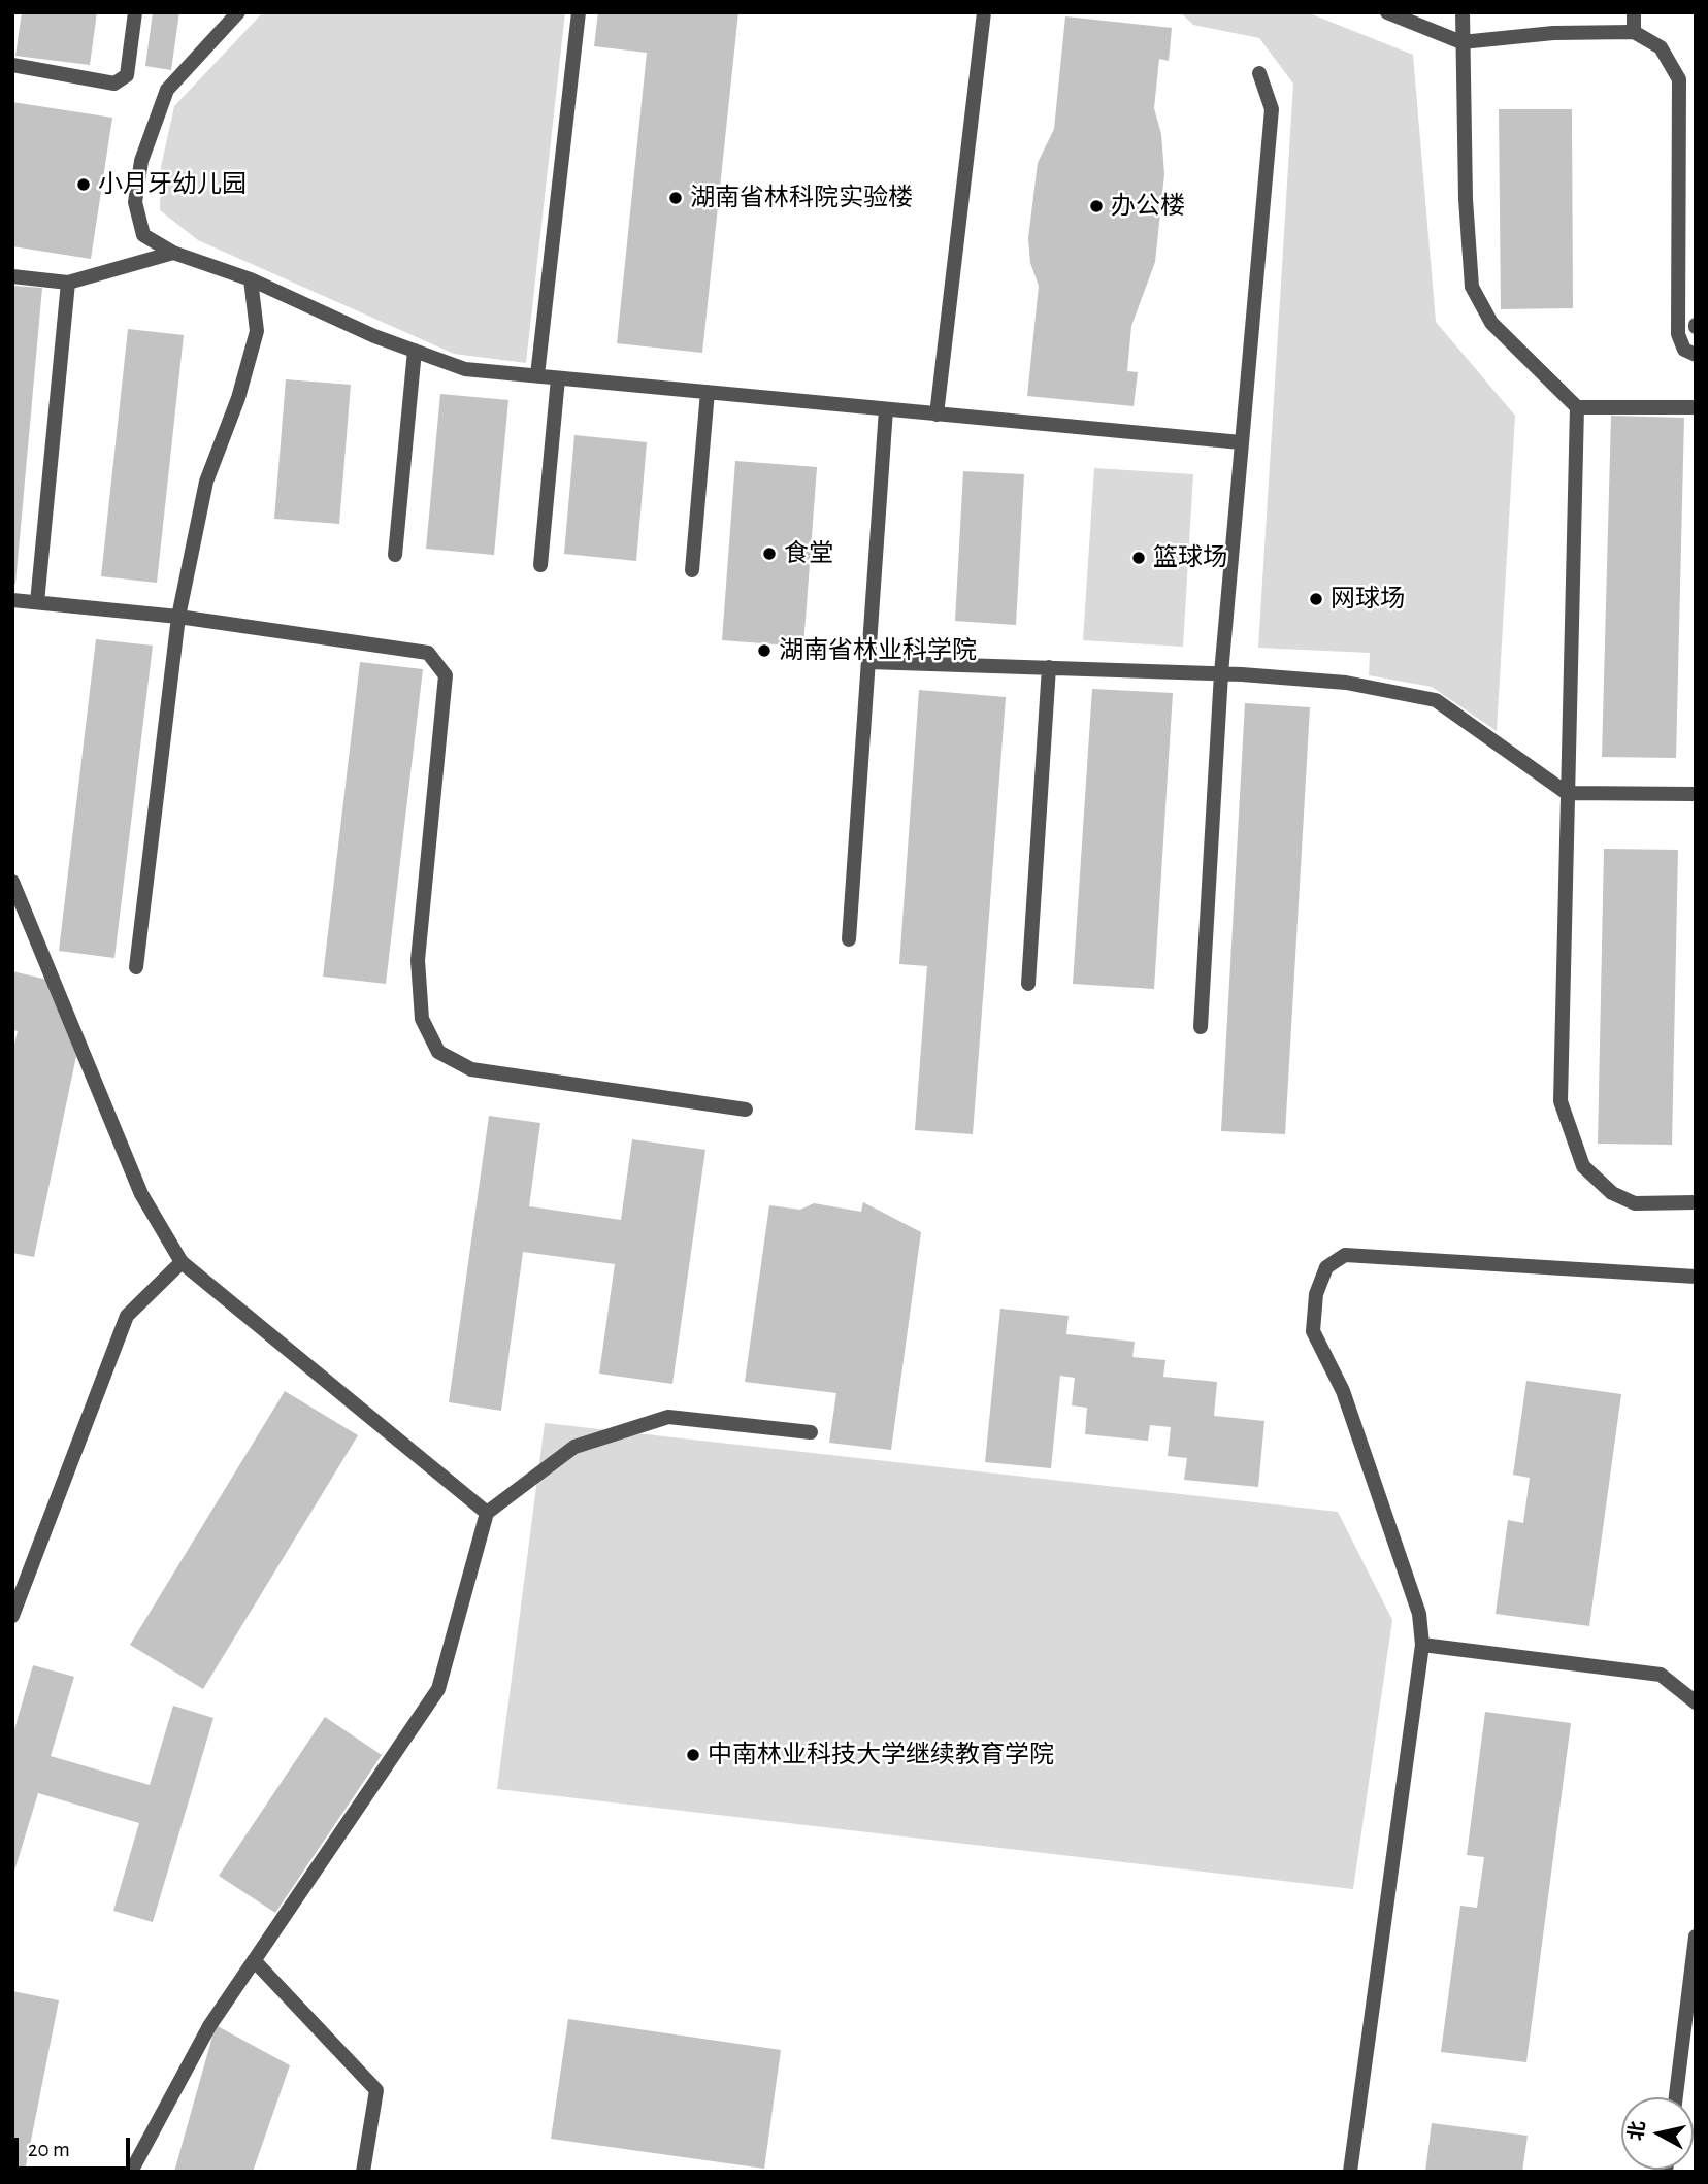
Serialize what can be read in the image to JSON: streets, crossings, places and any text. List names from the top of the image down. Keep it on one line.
{"places":["小月牙幼儿园","湖南省林科院实验楼","办公楼","食堂","篮球场","网球场","湖南省林业科学院","中南林业科技大学继续教育学院"],"scale_bar":"20 m","north":"left"}
